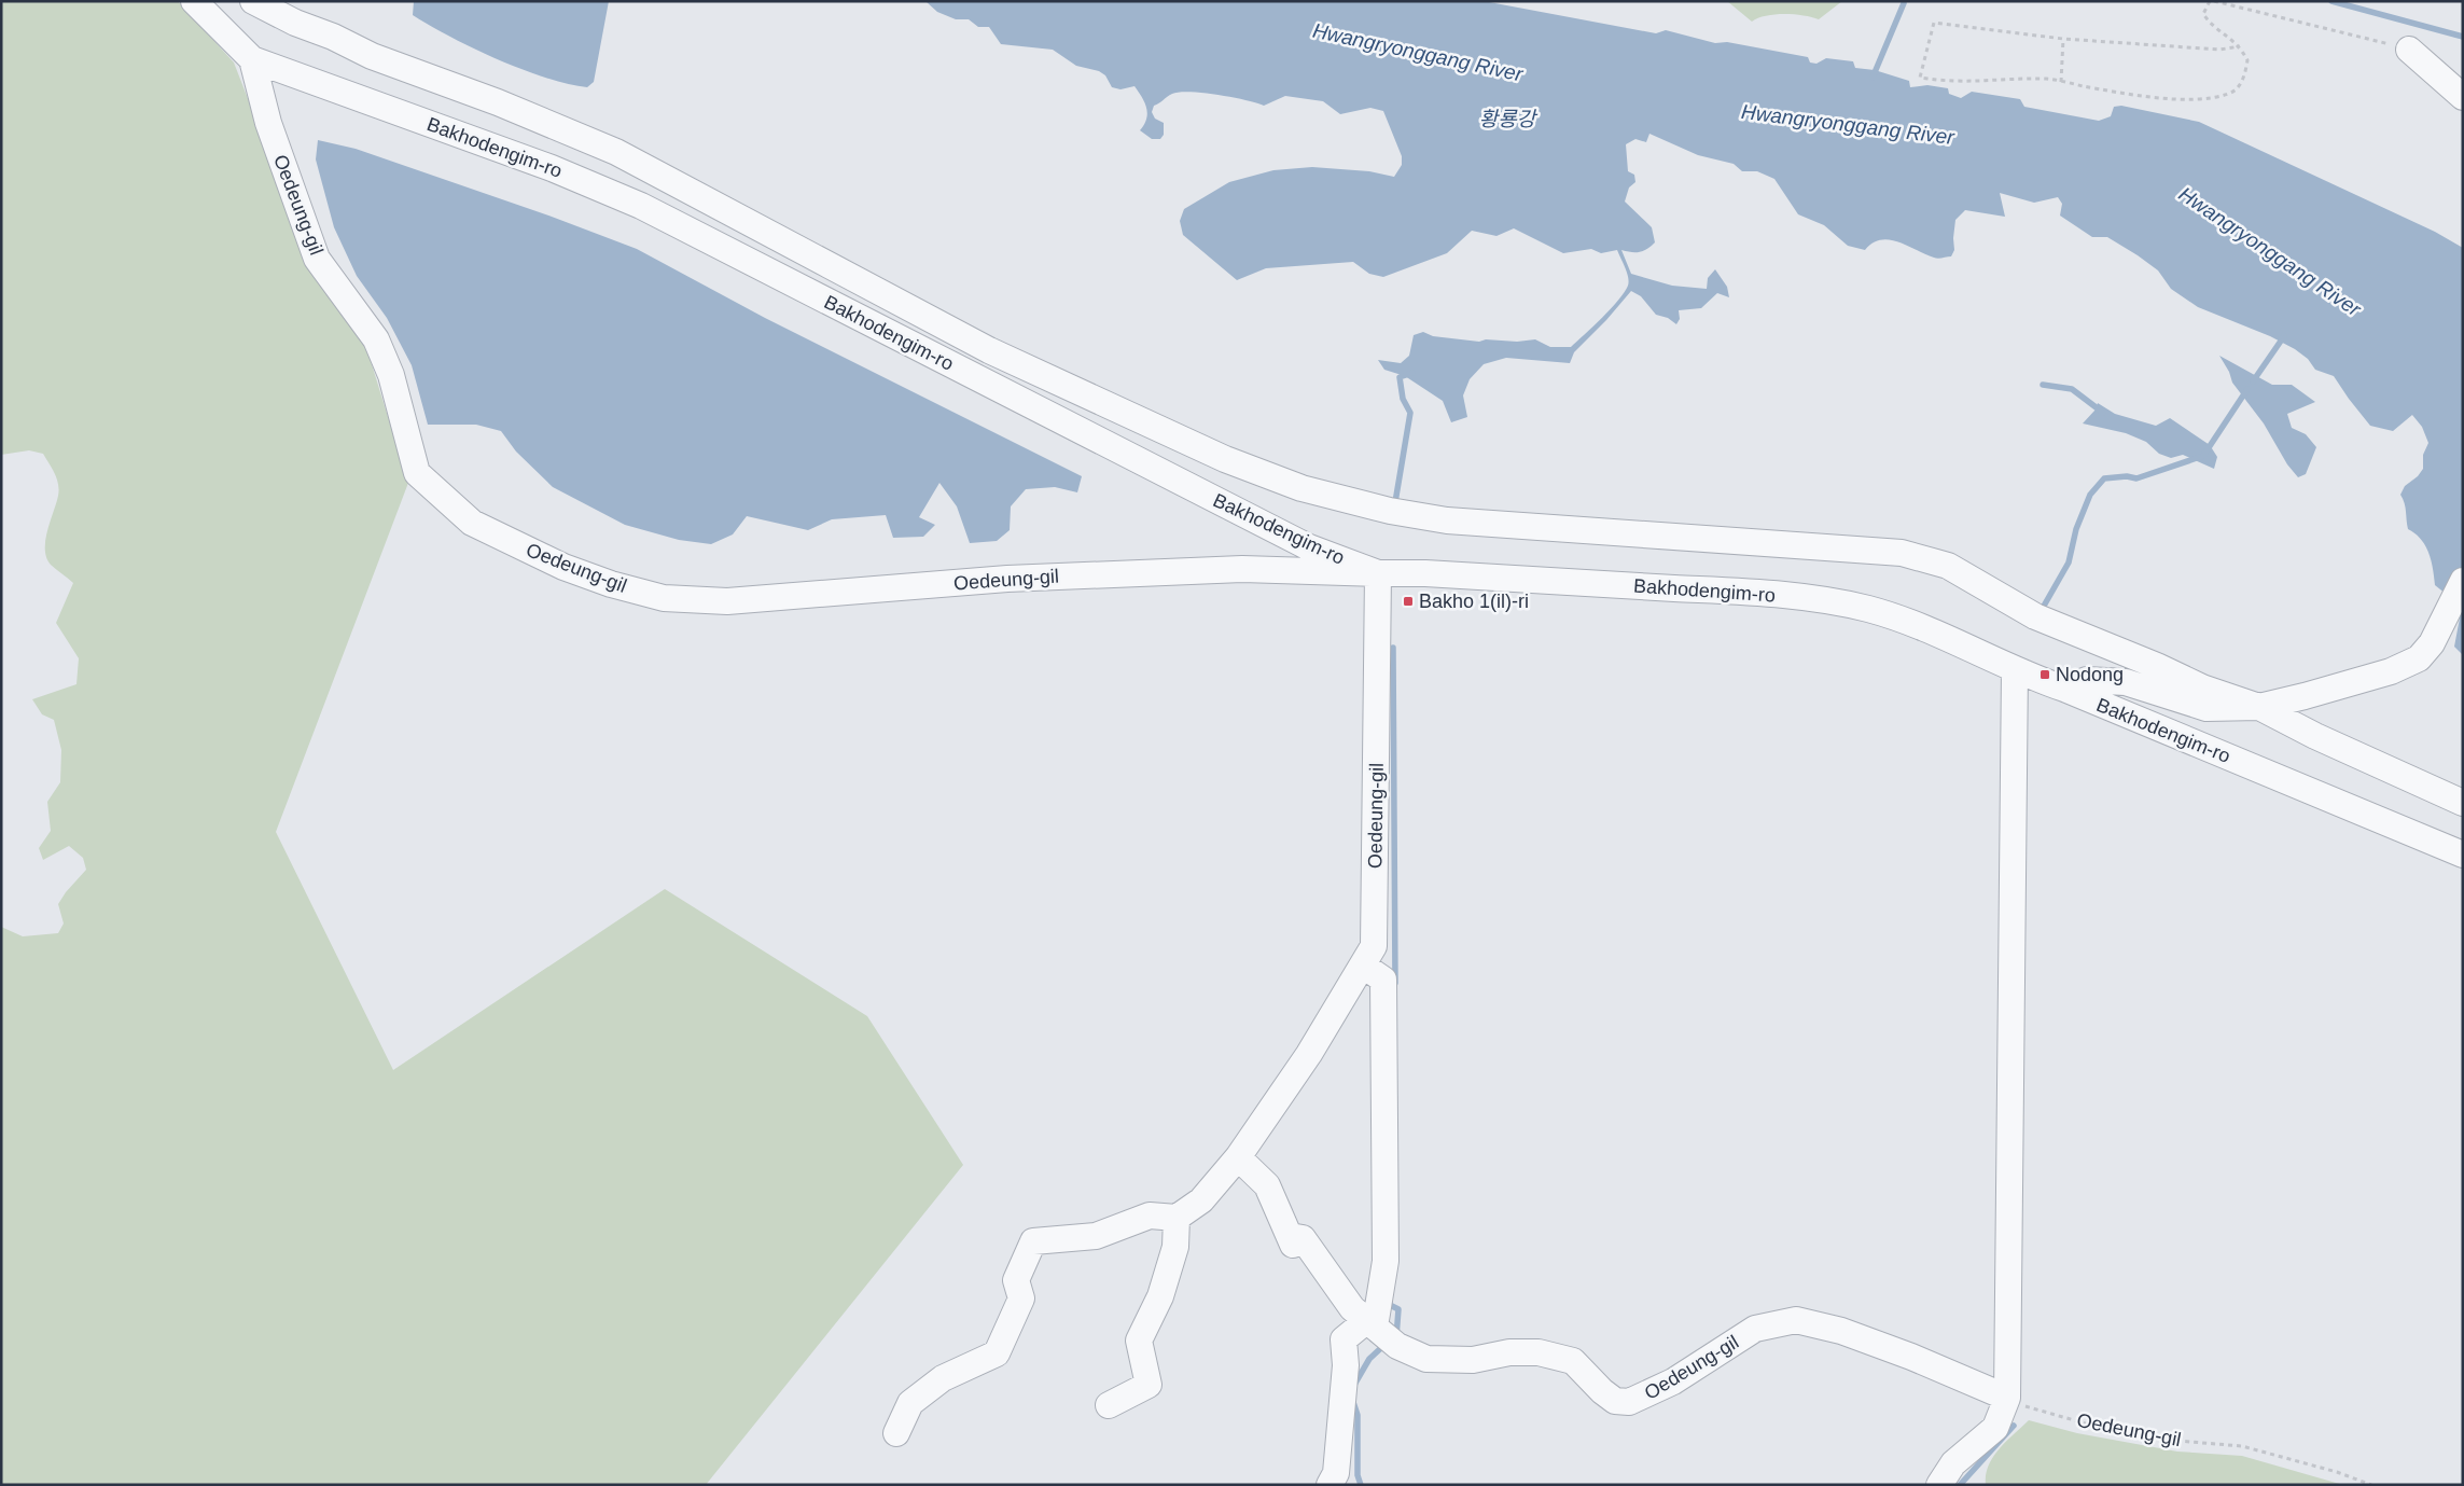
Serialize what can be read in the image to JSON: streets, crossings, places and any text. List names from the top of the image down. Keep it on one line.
{"streets":{"street":["Bakhodengim-ro","Oedeung-gil"]},"crossings":[["Bakhodengim-ro","Oedeung-gil"]],"water":["Hwangryonggang River","황룡강"],"places":{"transit":["Bakho 1(il)-ri","Nodong"]}}
